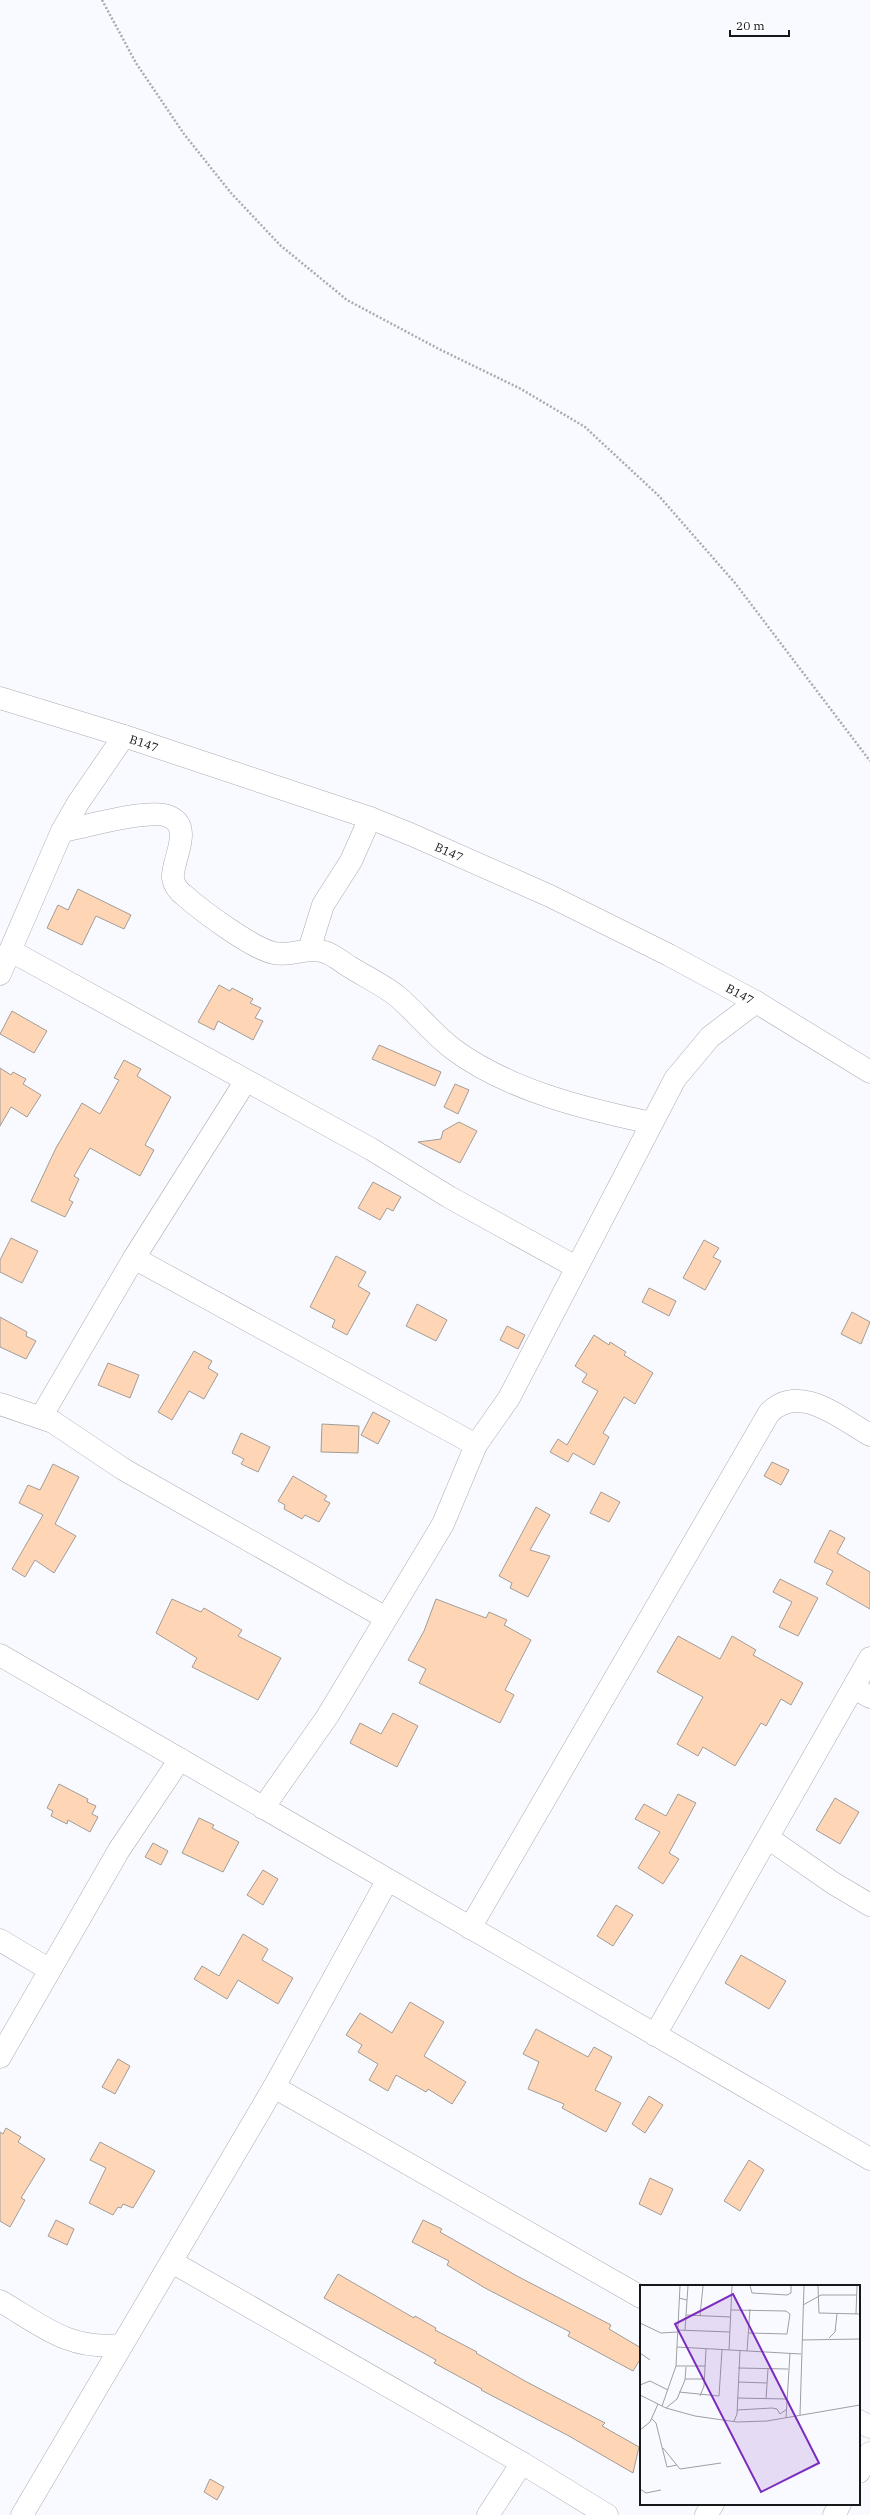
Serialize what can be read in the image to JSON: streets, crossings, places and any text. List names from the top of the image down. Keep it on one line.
{"streets":{"street":["B147"]},"scale_bar":"20 m"}
